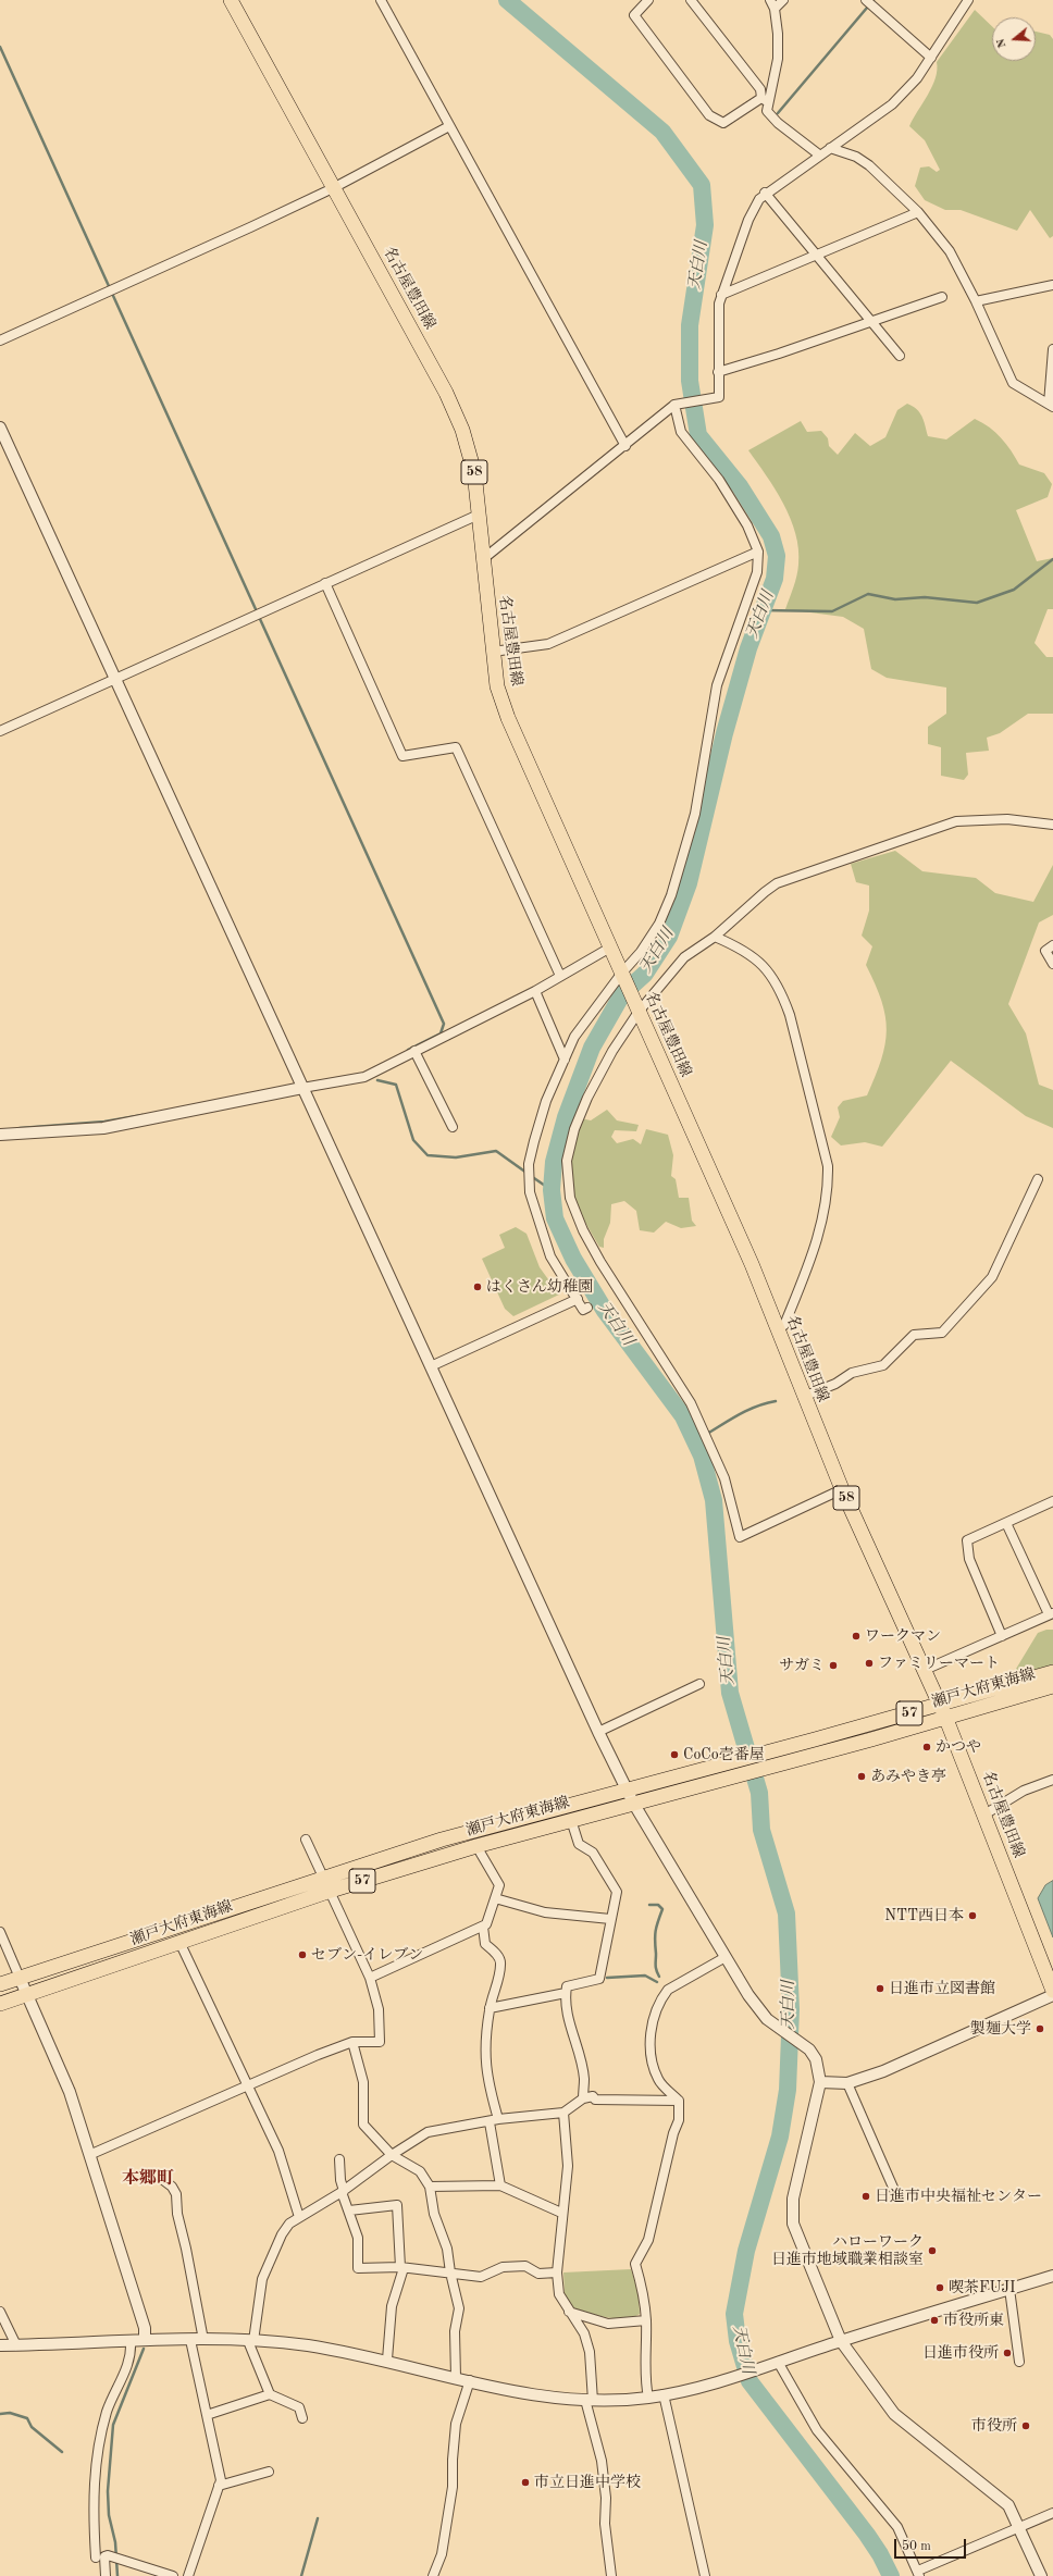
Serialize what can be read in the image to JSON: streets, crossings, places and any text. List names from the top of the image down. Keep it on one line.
{"streets":{"main road":["名古屋豊田線","58","瀬戸大府東海線","57"]},"crossings":[["名古屋豊田線","瀬戸大府東海線"]],"districts":["本郷町"],"water":["天白川"],"places":["はくさん幼稚園","ワークマン","ファミリーマート","サガミ","かつや","CoCo壱番屋","あみやき亭","NTT西日本","セブン-イレブン","日進市立図書館","製麺大学","日進市中央福祉センター","ハローワーク 日進市地域職業相談室","喫茶FUJI","市役所東","日進市役所","市役所","市立日進中学校"],"scale_bar":"50 m","north":"left"}
